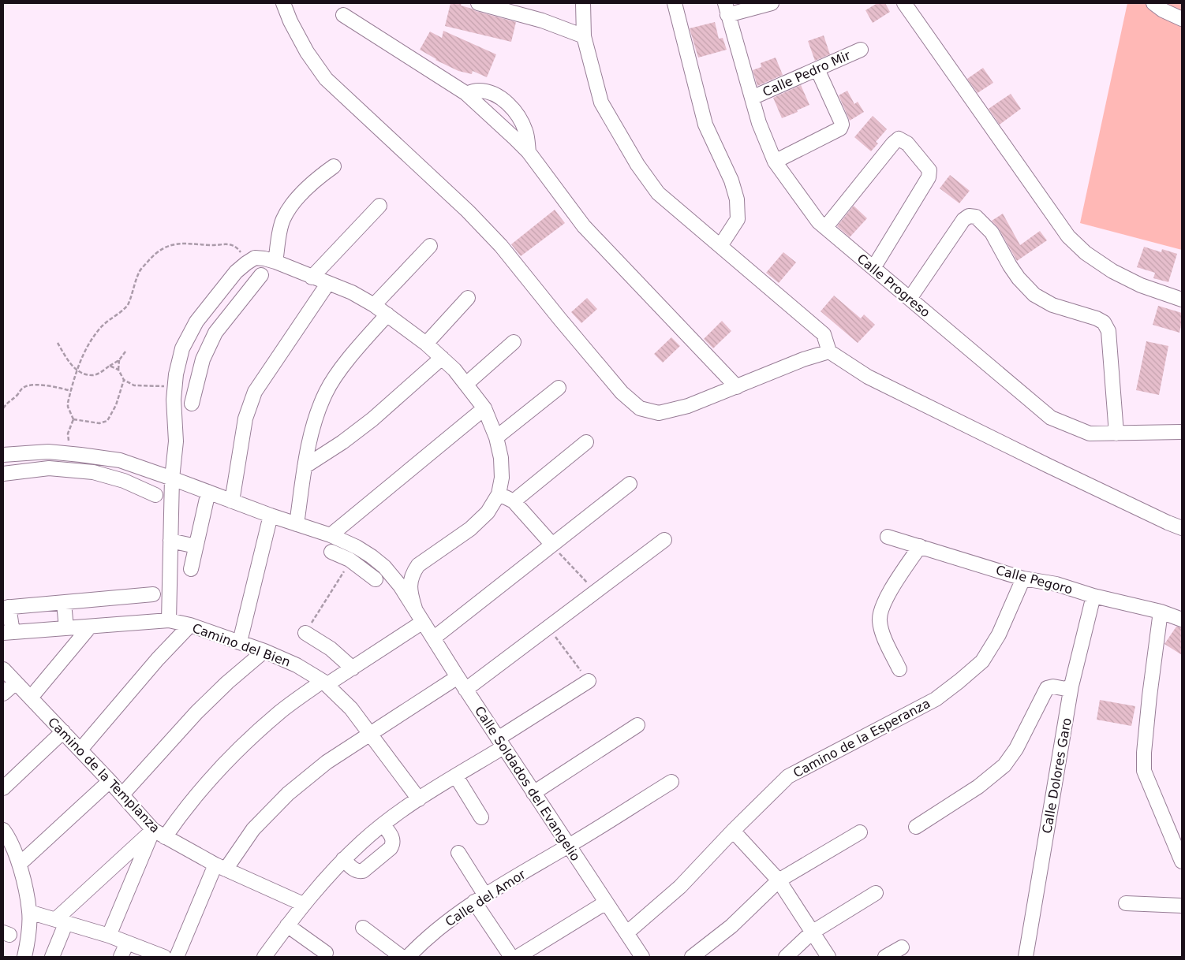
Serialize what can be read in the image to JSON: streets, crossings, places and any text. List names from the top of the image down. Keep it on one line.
{"streets":{"street":["Calle Pedro Mir","Calle Progreso","Calle Pegoro","Camino del Bien","Camino de la Esperanza","Camino de la Templanza","Calle Dolores Garo","Calle Soldados del Evangelio","Calle del Amor"]},"crossings":[["Calle Pedro Mir","Calle Progreso"],["Calle Pegoro","Camino de la Esperanza"],["Calle Pegoro","Calle Dolores Garo"],["Camino de la Esperanza","Calle Soldados del Evangelio"],["Calle Soldados del Evangelio","Calle del Amor"]]}
